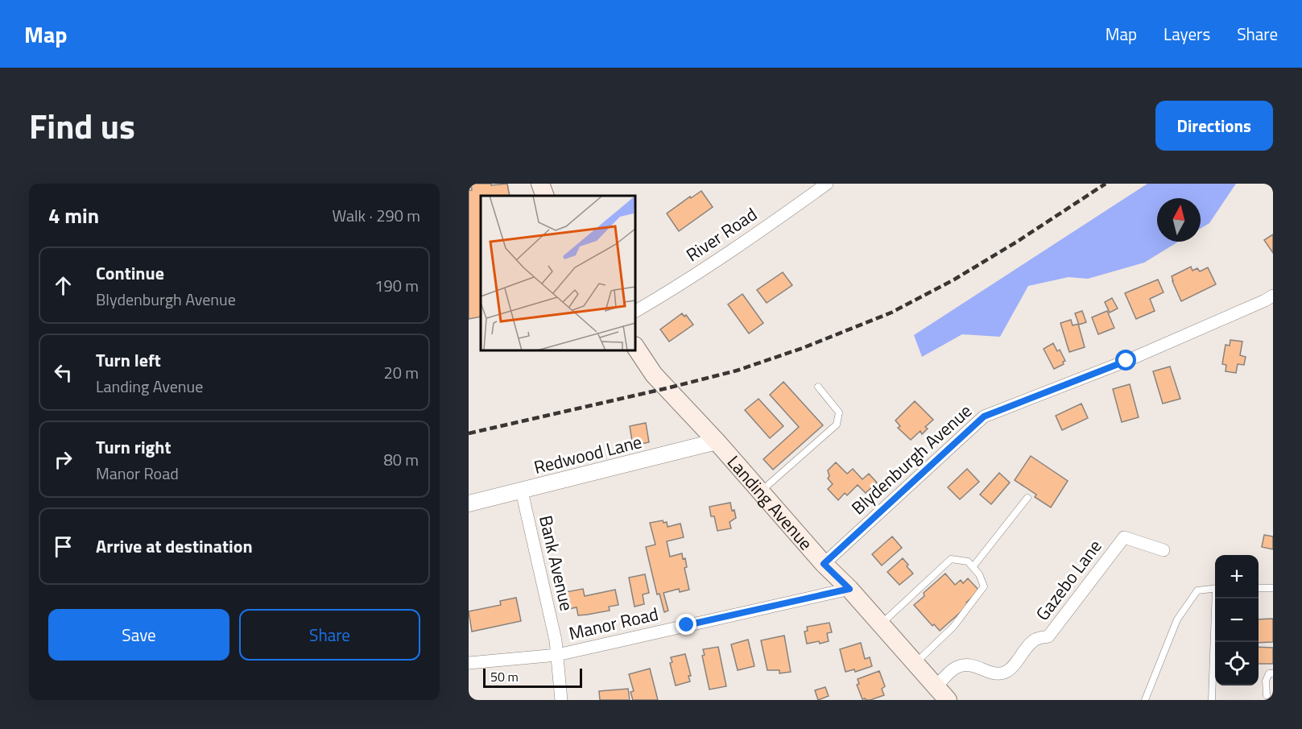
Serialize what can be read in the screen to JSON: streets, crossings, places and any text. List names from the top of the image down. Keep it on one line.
{"streets":{"main road":["Landing Avenue"],"street":["River Road","Redwood Lane","Blydenburgh Avenue","Bank Avenue","Gazebo Lane","Manor Road"]},"crossings":[["Redwood Lane","Landing Avenue"],["Redwood Lane","Bank Avenue"],["Blydenburgh Avenue","Landing Avenue"],["Landing Avenue","Gazebo Lane"],["Landing Avenue","Manor Road"],["Bank Avenue","Manor Road"]],"scale_bar":"50 m","north":"top","page":{"header":"Map","nav":["Map","Layers","Share"],"title":"Find us","buttons":["Directions",["Save","Share"]],"heading":["4 min","Walk · 290 m"],"list":[["Continue","Blydenburgh Avenue","190 m"],["Turn left","Landing Avenue","20 m"],["Turn right","Manor Road","80 m"],"Arrive at destination"],"map_buttons":["+","−"],"scale":"50 m"}}
